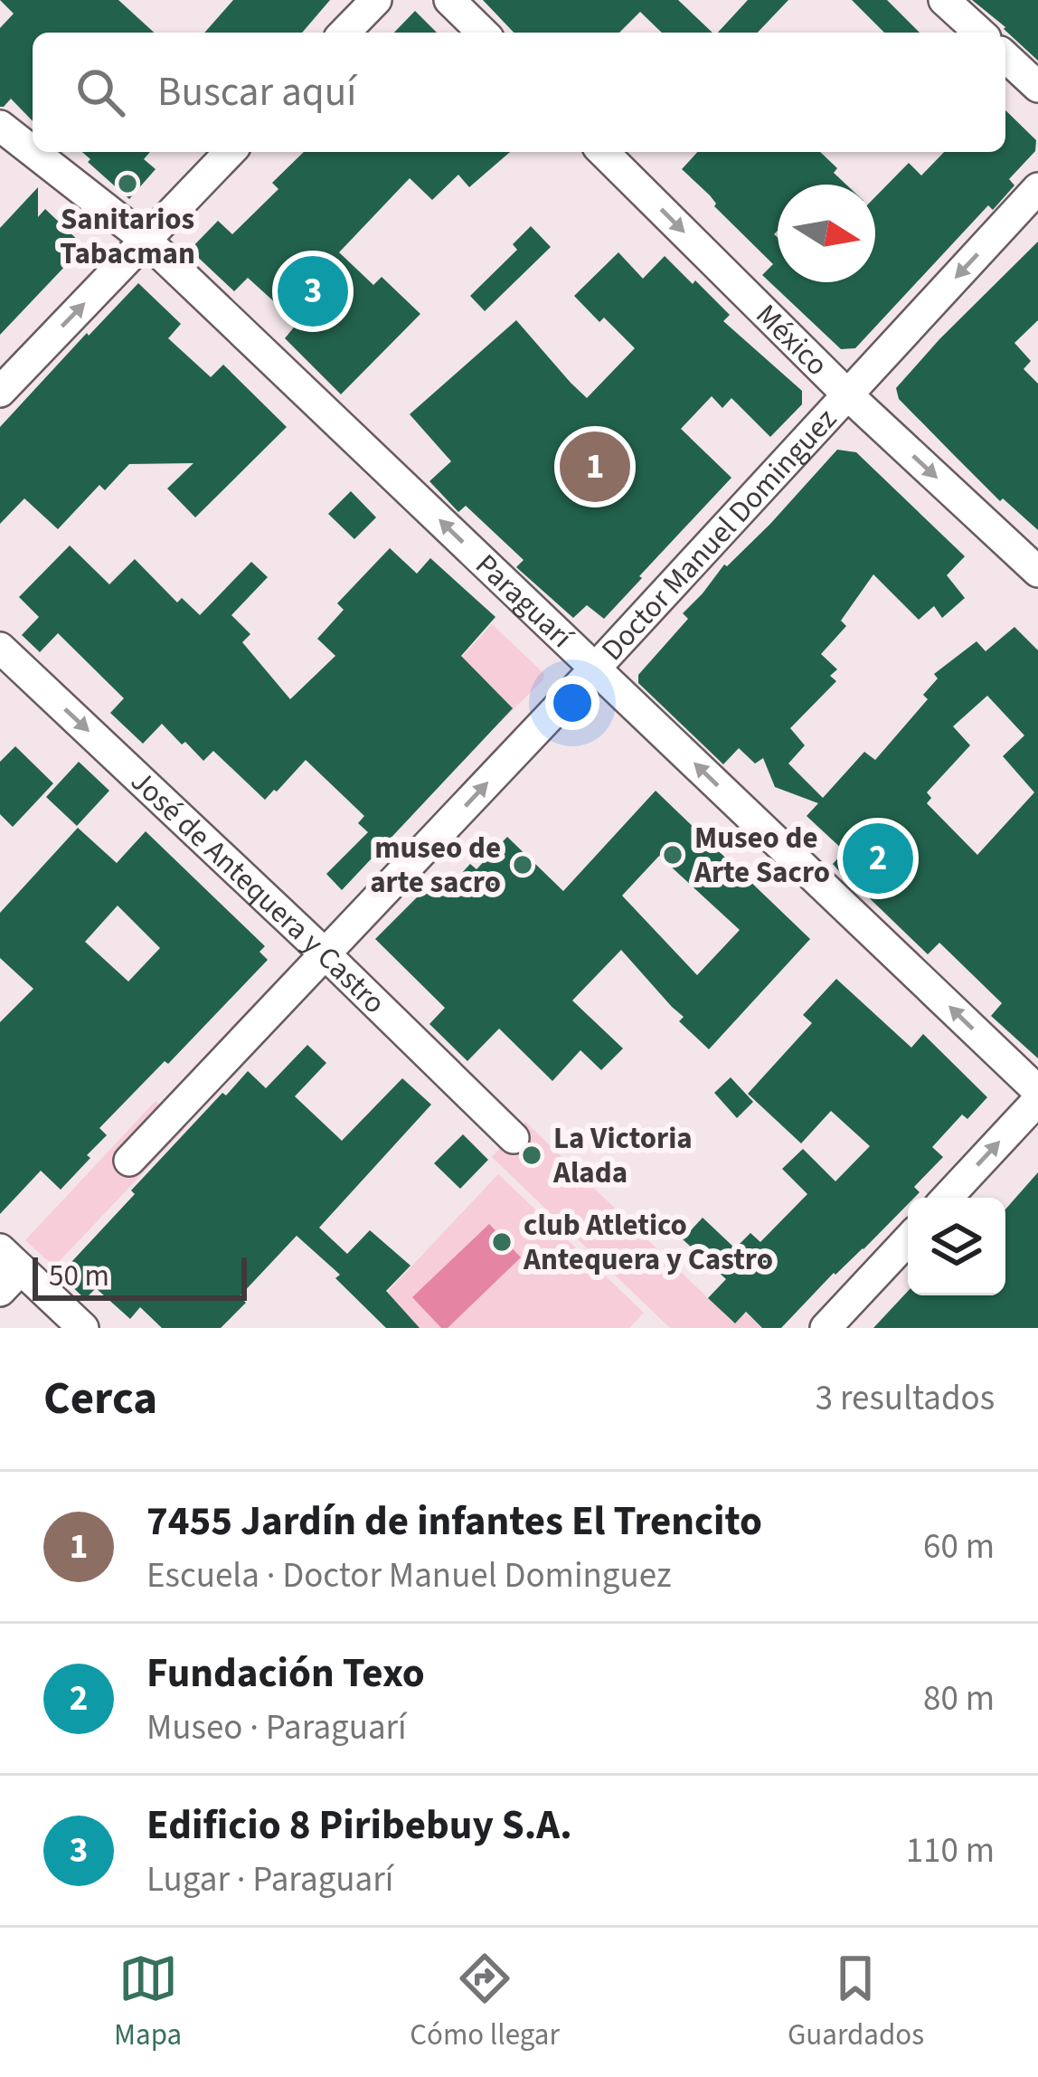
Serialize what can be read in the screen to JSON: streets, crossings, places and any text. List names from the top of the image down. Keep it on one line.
{"streets":{"street":["México","Doctor Manuel Dominguez","Paraguarí","José de Antequera y Castro"]},"crossings":[["México","Doctor Manuel Dominguez"],["Doctor Manuel Dominguez","Paraguarí"],["Doctor Manuel Dominguez","José de Antequera y Castro"]],"one_way":["México","Paraguarí","José de Antequera y Castro"],"places":["Sanitarios Tabacman","Museo de Arte Sacro","museo de arte sacro","La Victoria Alada","club Atletico Antequera y Castro"],"scale_bar":"50 m","north":"right","page":{"search":"Buscar aquí","pins":["3","1","2"],"scale":"50 m","heading":["Cerca","3 resultados"],"list":[{"mark":"1","name":"7455 Jardín de infantes El Trencito","note":"Escuela · Doctor Manuel Dominguez","value":"60 m"},{"mark":"2","name":"Fundación Texo","note":"Museo · Paraguarí","value":"80 m"},{"mark":"3","name":"Edificio 8 Piribebuy S.A.","note":"Lugar · Paraguarí","value":"110 m"}],"nav":["Mapa","Cómo llegar","Guardados"]}}
